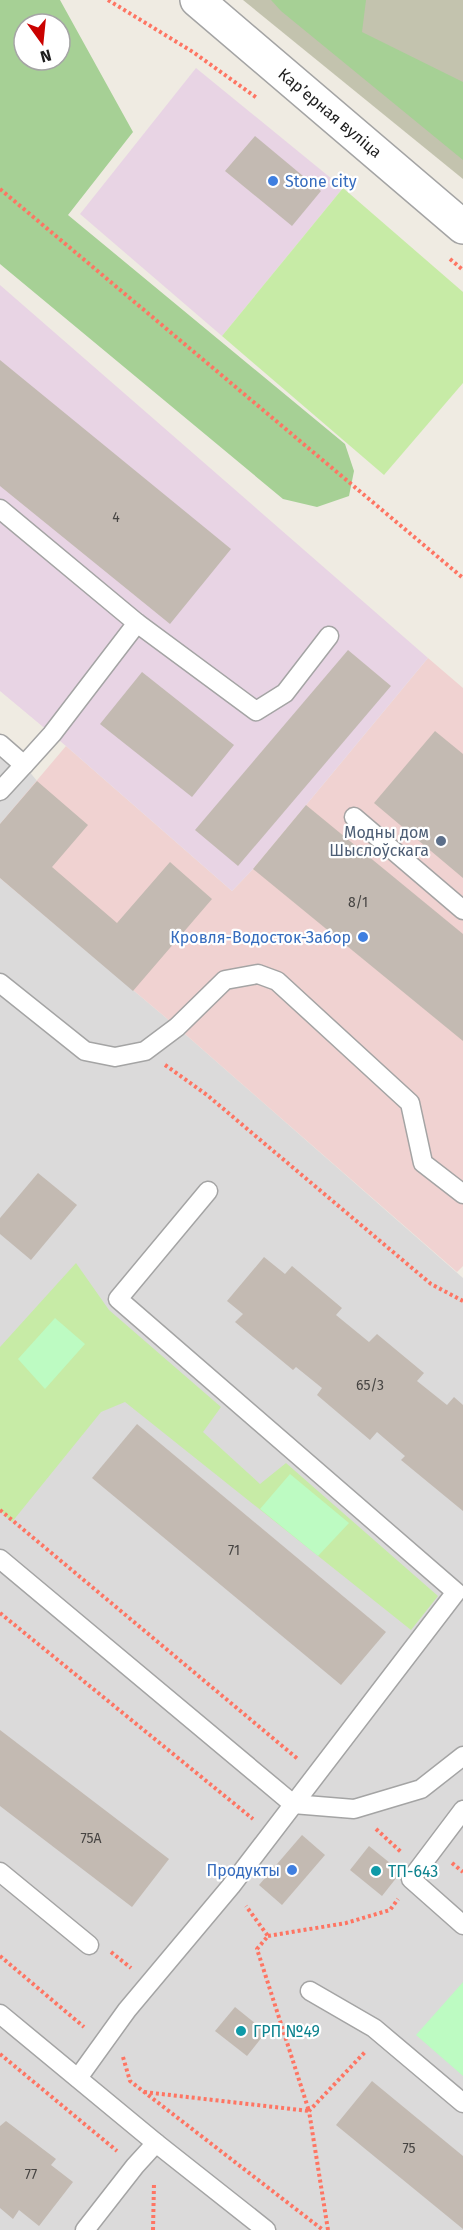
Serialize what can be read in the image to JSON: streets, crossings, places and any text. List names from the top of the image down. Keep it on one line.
{"streets":{"street":["Карʼерная вуліца"]},"places":["Stone city","Модны дом Шыслоўскага","Кровля-Водосток-Забор","Продукты","ТП-643","ГРП №49"],"house_numbers":["4","8/1","65/3","71","75А","75","77"],"north":"bottom"}
